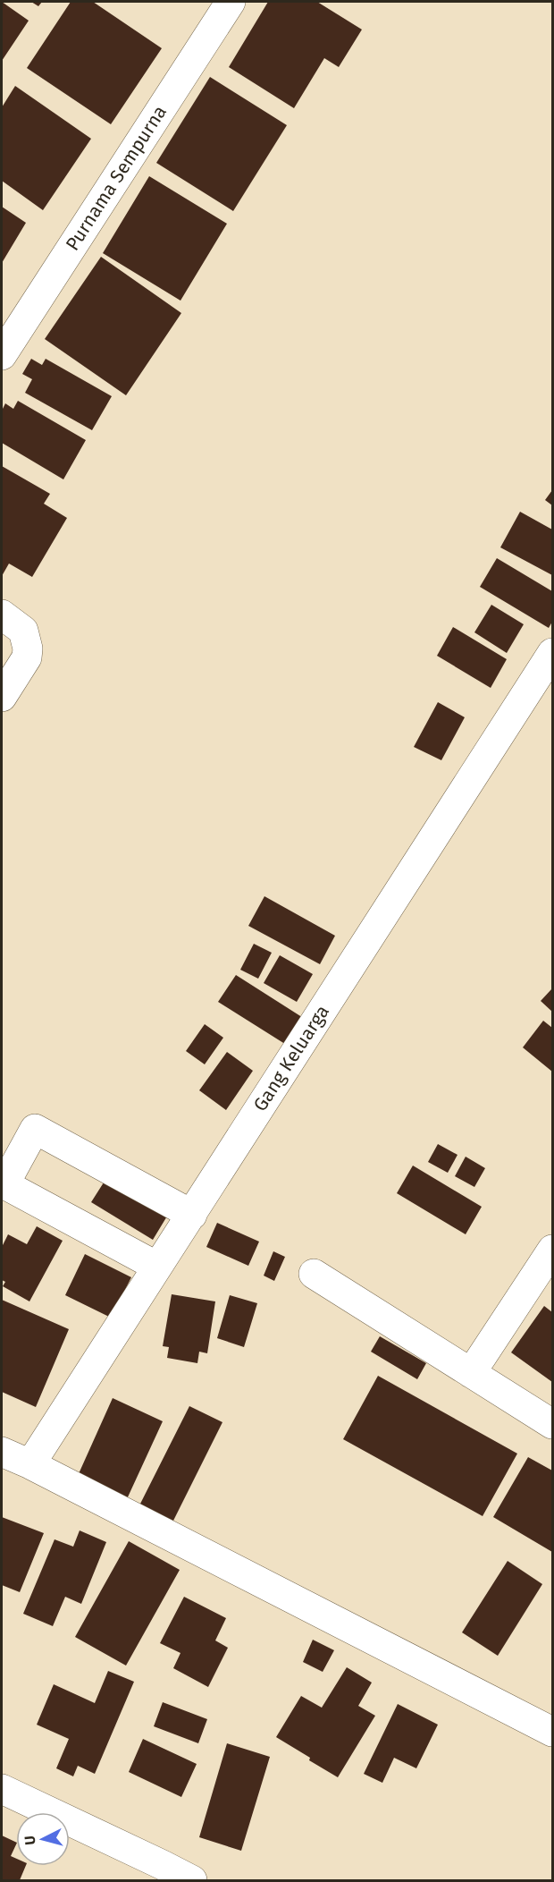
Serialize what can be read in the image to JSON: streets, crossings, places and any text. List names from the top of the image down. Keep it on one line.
{"streets":{"street":["Purnama Sempurna","Gang Keluarga"]},"north":"left"}
